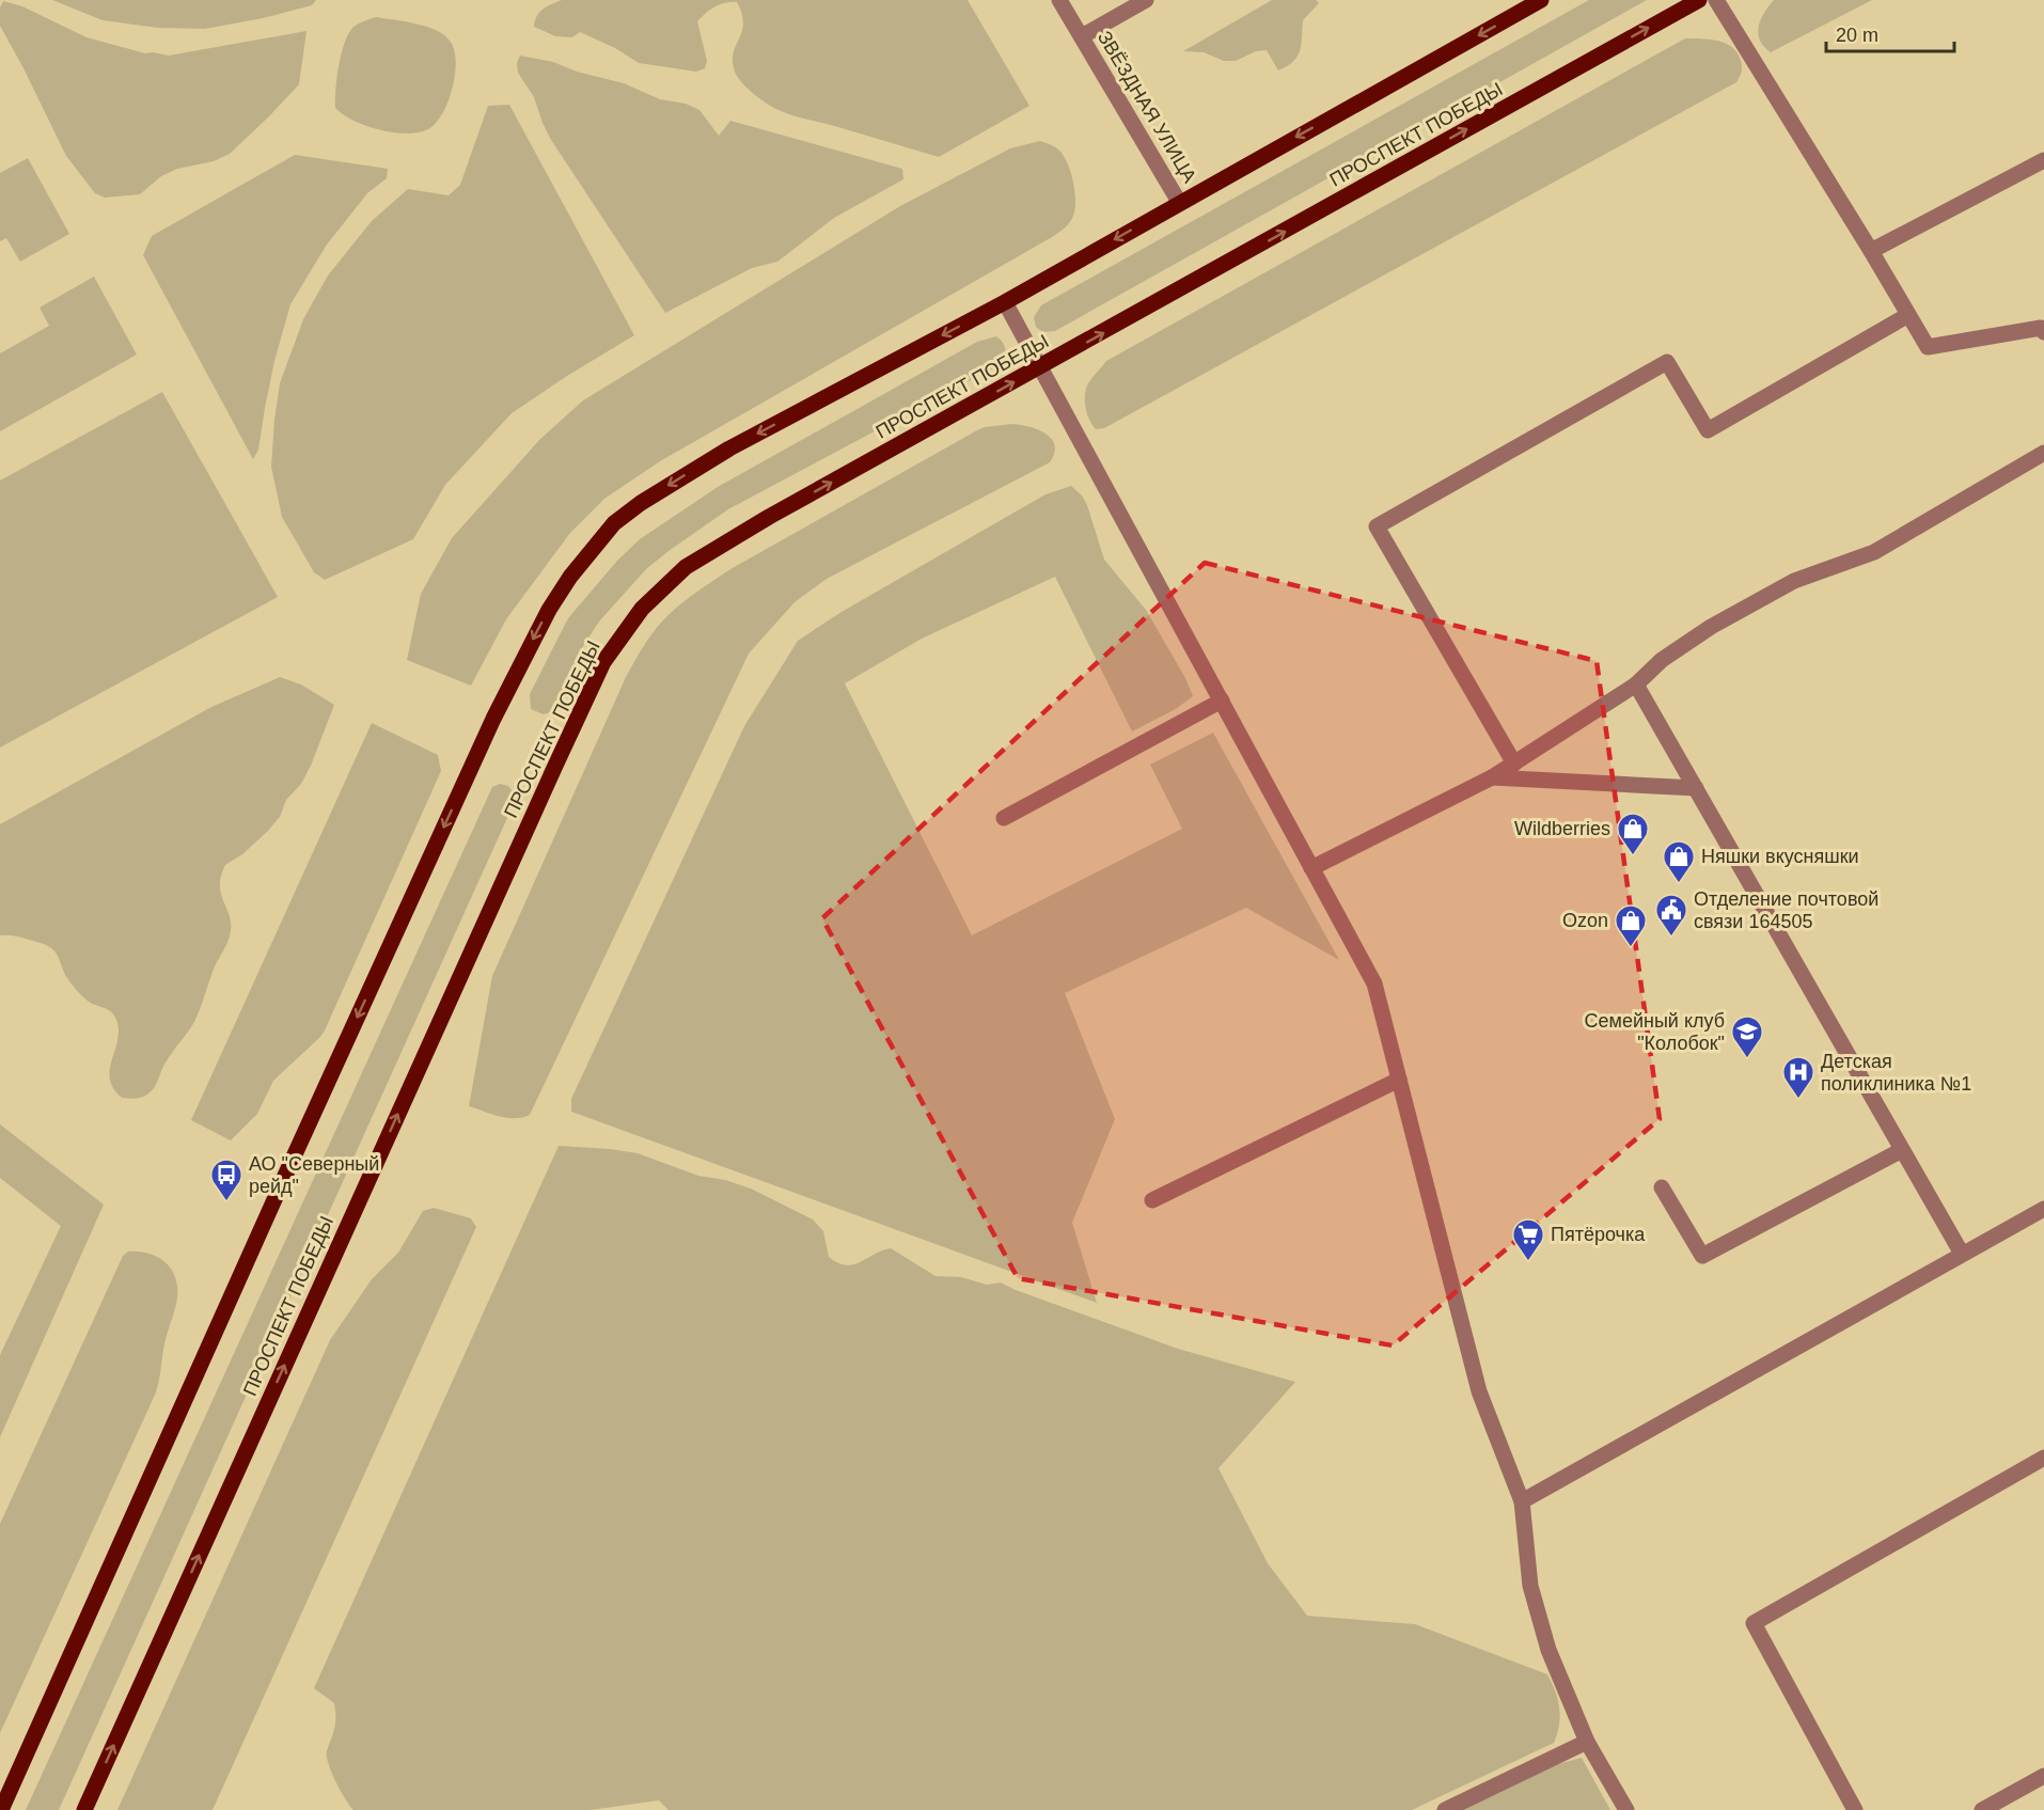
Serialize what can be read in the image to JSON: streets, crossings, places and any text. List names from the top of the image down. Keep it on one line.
{"streets":{"main road":["ПРОСПЕКТ ПОБЕДЫ"],"street":["ЗВЁЗДНАЯ УЛИЦА"]},"places":{"shop":["Wildberries","Няшки вкусняшки","Ozon"],"public building":["Отделение почтовой связи 164505"],"school or university":["Семейный клуб \"Колобок\""],"hospital":["Детская поликлиника №1"],"bus stop":["АО \"Северный рейд\""],"supermarket":["Пятёрочка"]},"scale_bar":"20 m"}
